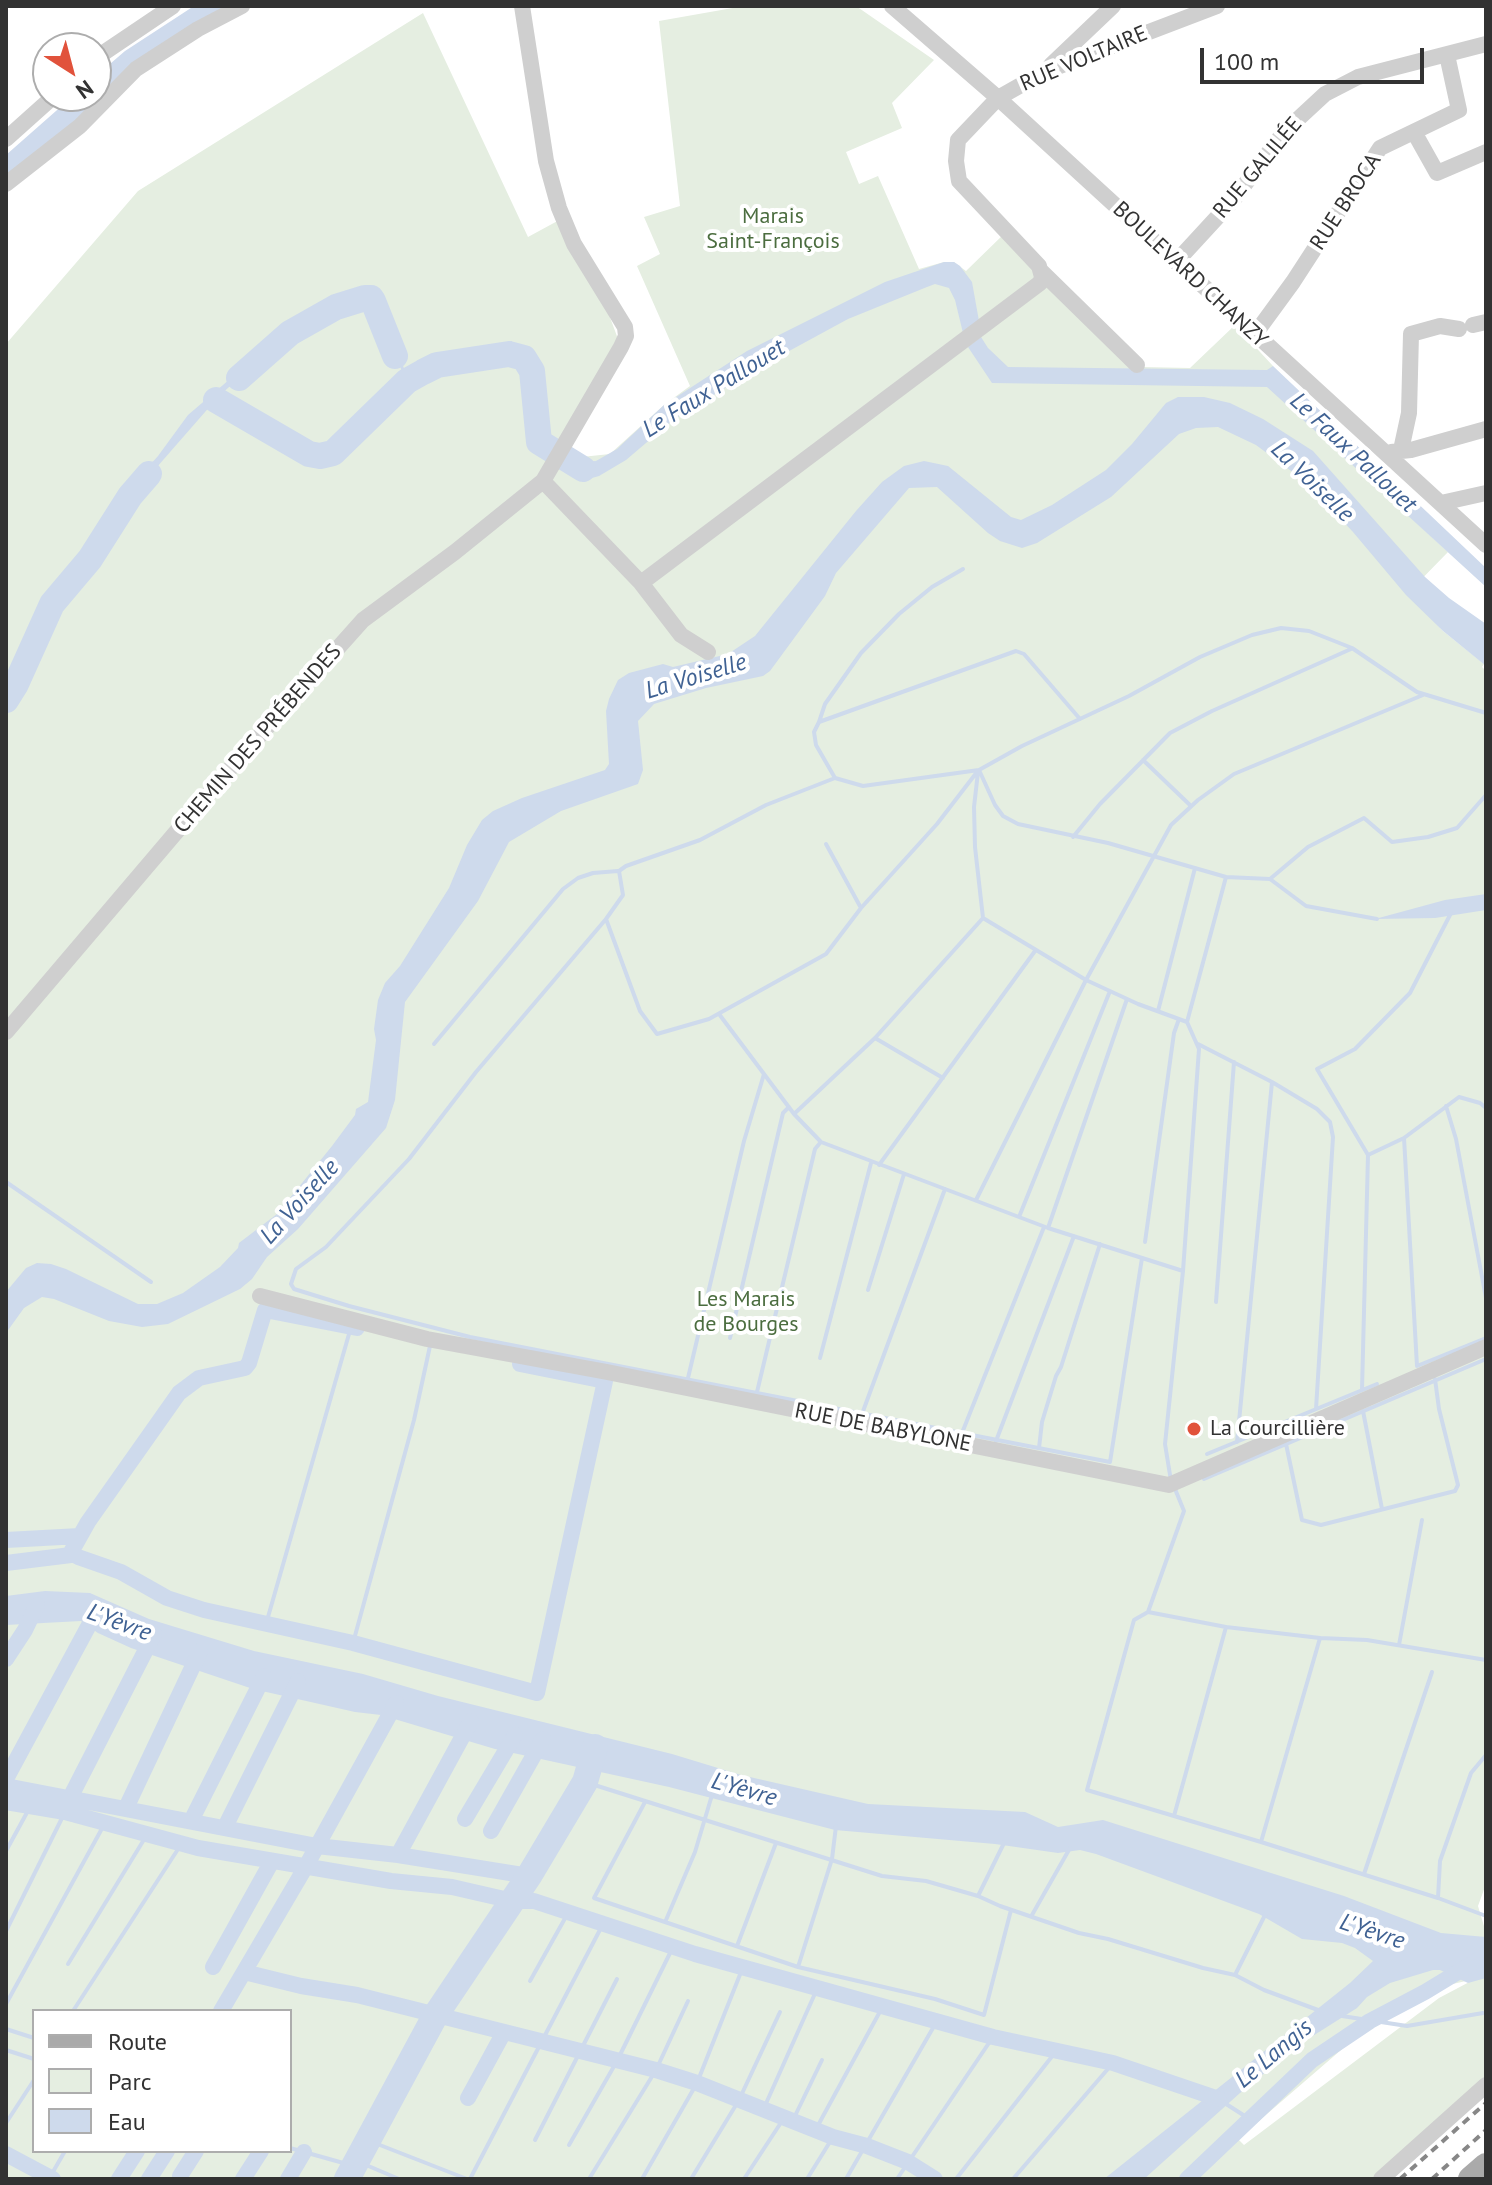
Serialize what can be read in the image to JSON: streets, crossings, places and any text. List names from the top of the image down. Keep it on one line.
{"streets":{"street":["RUE VOLTAIRE","RUE GALILÉE","RUE BROCA","BOULEVARD CHANZY","CHEMIN DES PRÉBENDES","RUE DE BABYLONE"]},"crossings":[["RUE VOLTAIRE","BOULEVARD CHANZY"],["RUE GALILÉE","RUE BROCA"],["RUE GALILÉE","BOULEVARD CHANZY"],["RUE BROCA","BOULEVARD CHANZY"]],"water":["Le Faux Pallouet","La Voiselle","L'Yèvre","Le Langis"],"parks":["Marais Saint-François","Les Marais de Bourges"],"places":["La Courcillière"],"legend":["Route","Parc","Eau"],"scale_bar":"100 m","north":"bottom right"}
